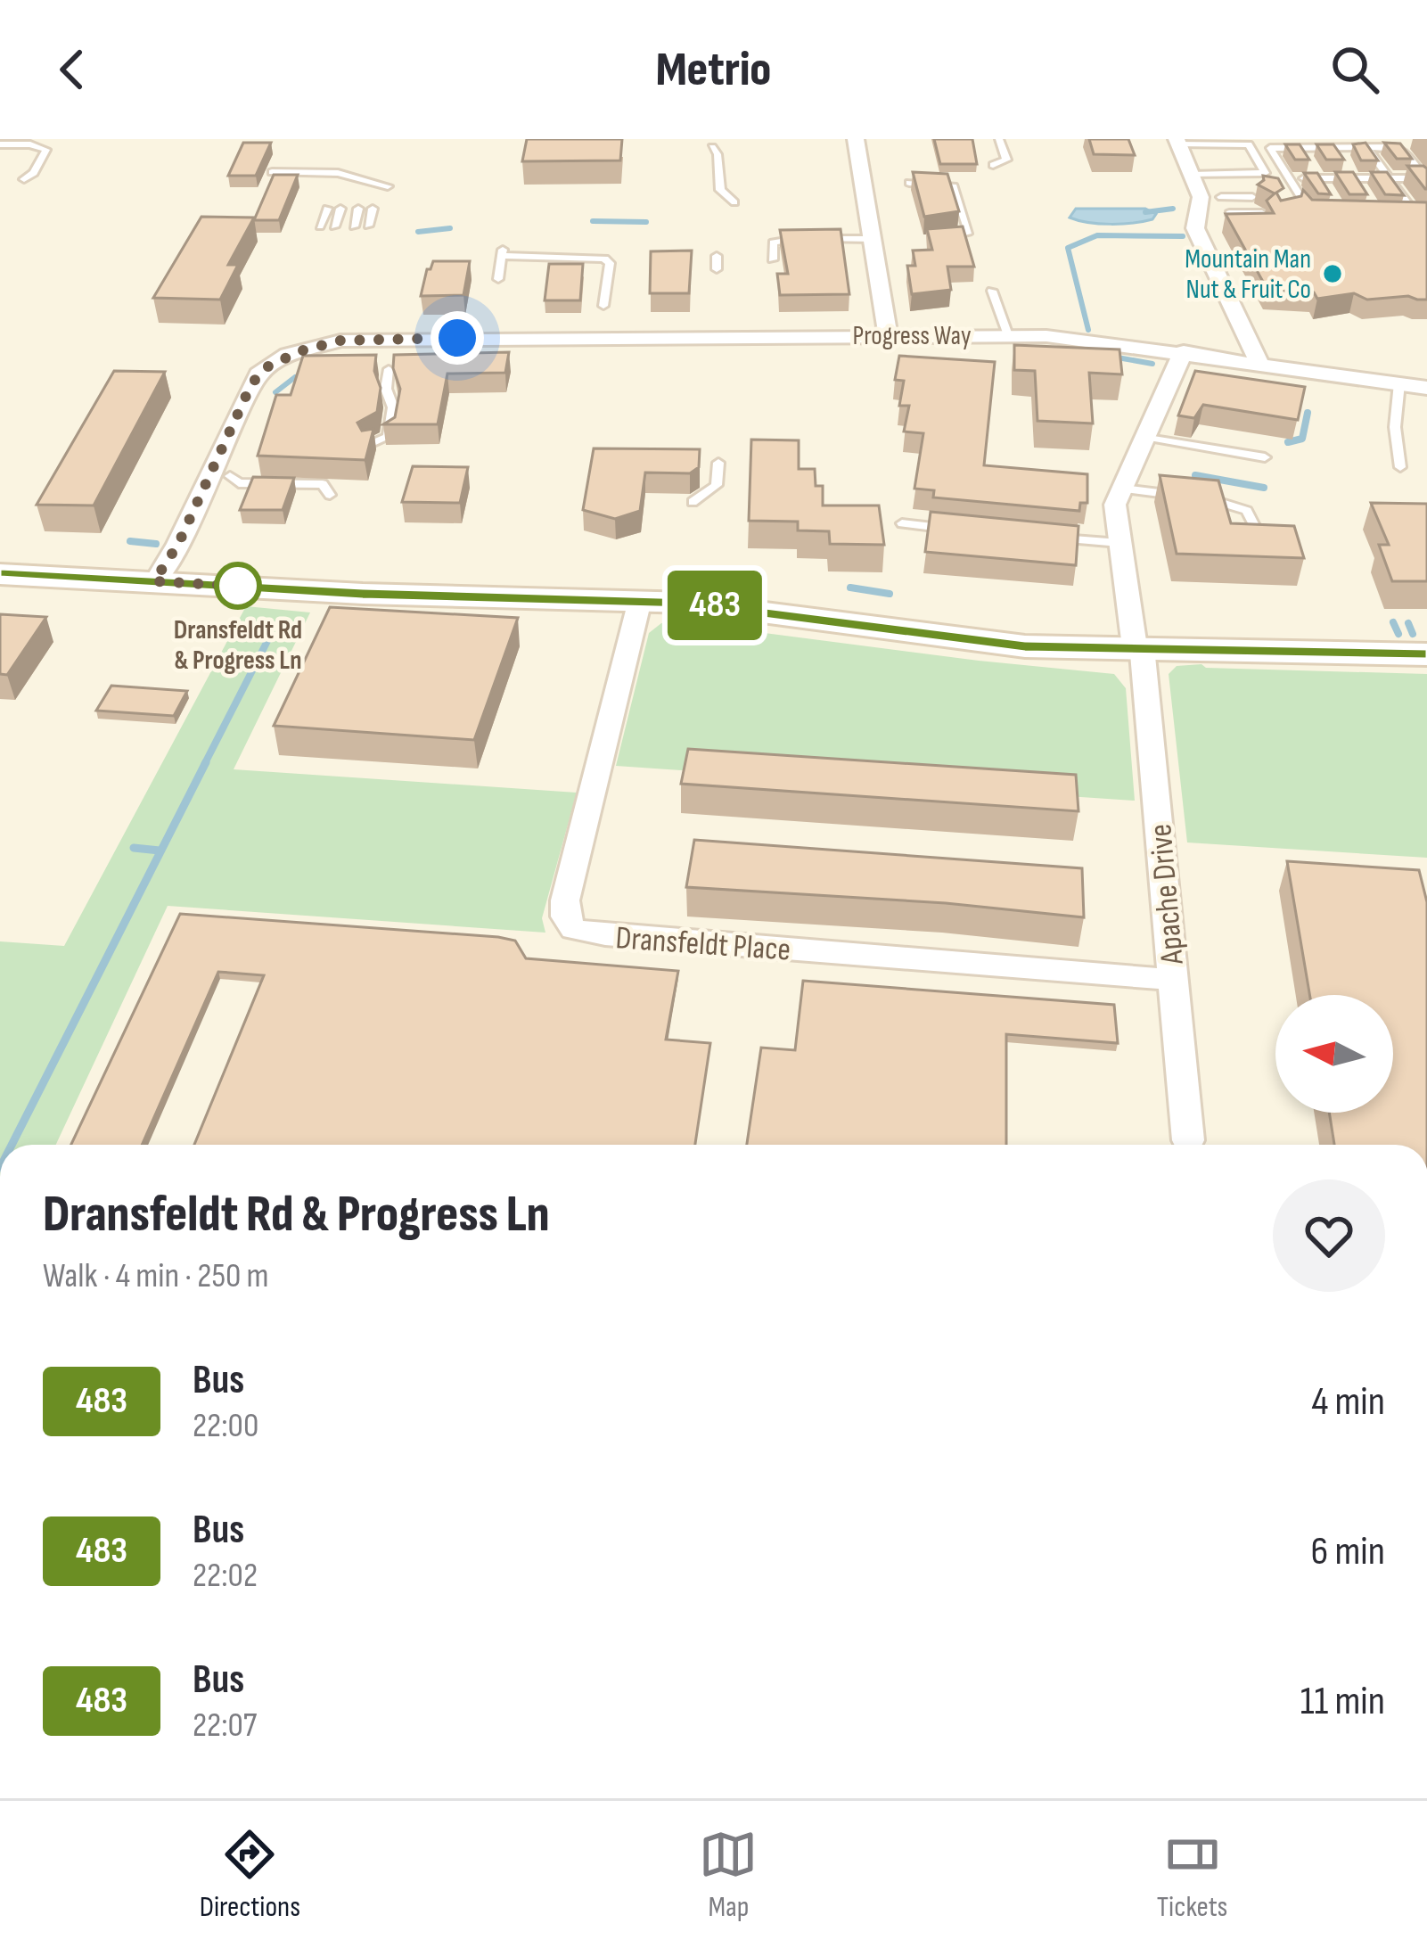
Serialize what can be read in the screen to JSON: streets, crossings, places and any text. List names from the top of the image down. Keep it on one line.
{"streets":{"street":["Progress Way","Apache Drive","Dransfeldt Place"]},"crossings":[["Apache Drive","Dransfeldt Place"]],"places":["Mountain Man Nut & Fruit Co","Dransfeldt Rd & Progress Ln"],"lines":["bus line 483"],"north":"left","page":{"header":"Metrio","on_map":"483","heading":["Dransfeldt Rd & Progress Ln","Walk · 4 min · 250 m"],"list":[{"mark":"483","name":"Bus","note":"22:00","value":"4 min"},{"mark":"483","name":"Bus","note":"22:02","value":"6 min"},{"mark":"483","name":"Bus","note":"22:07","value":"11 min"}],"tabs":["Directions","Map","Tickets"]}}
